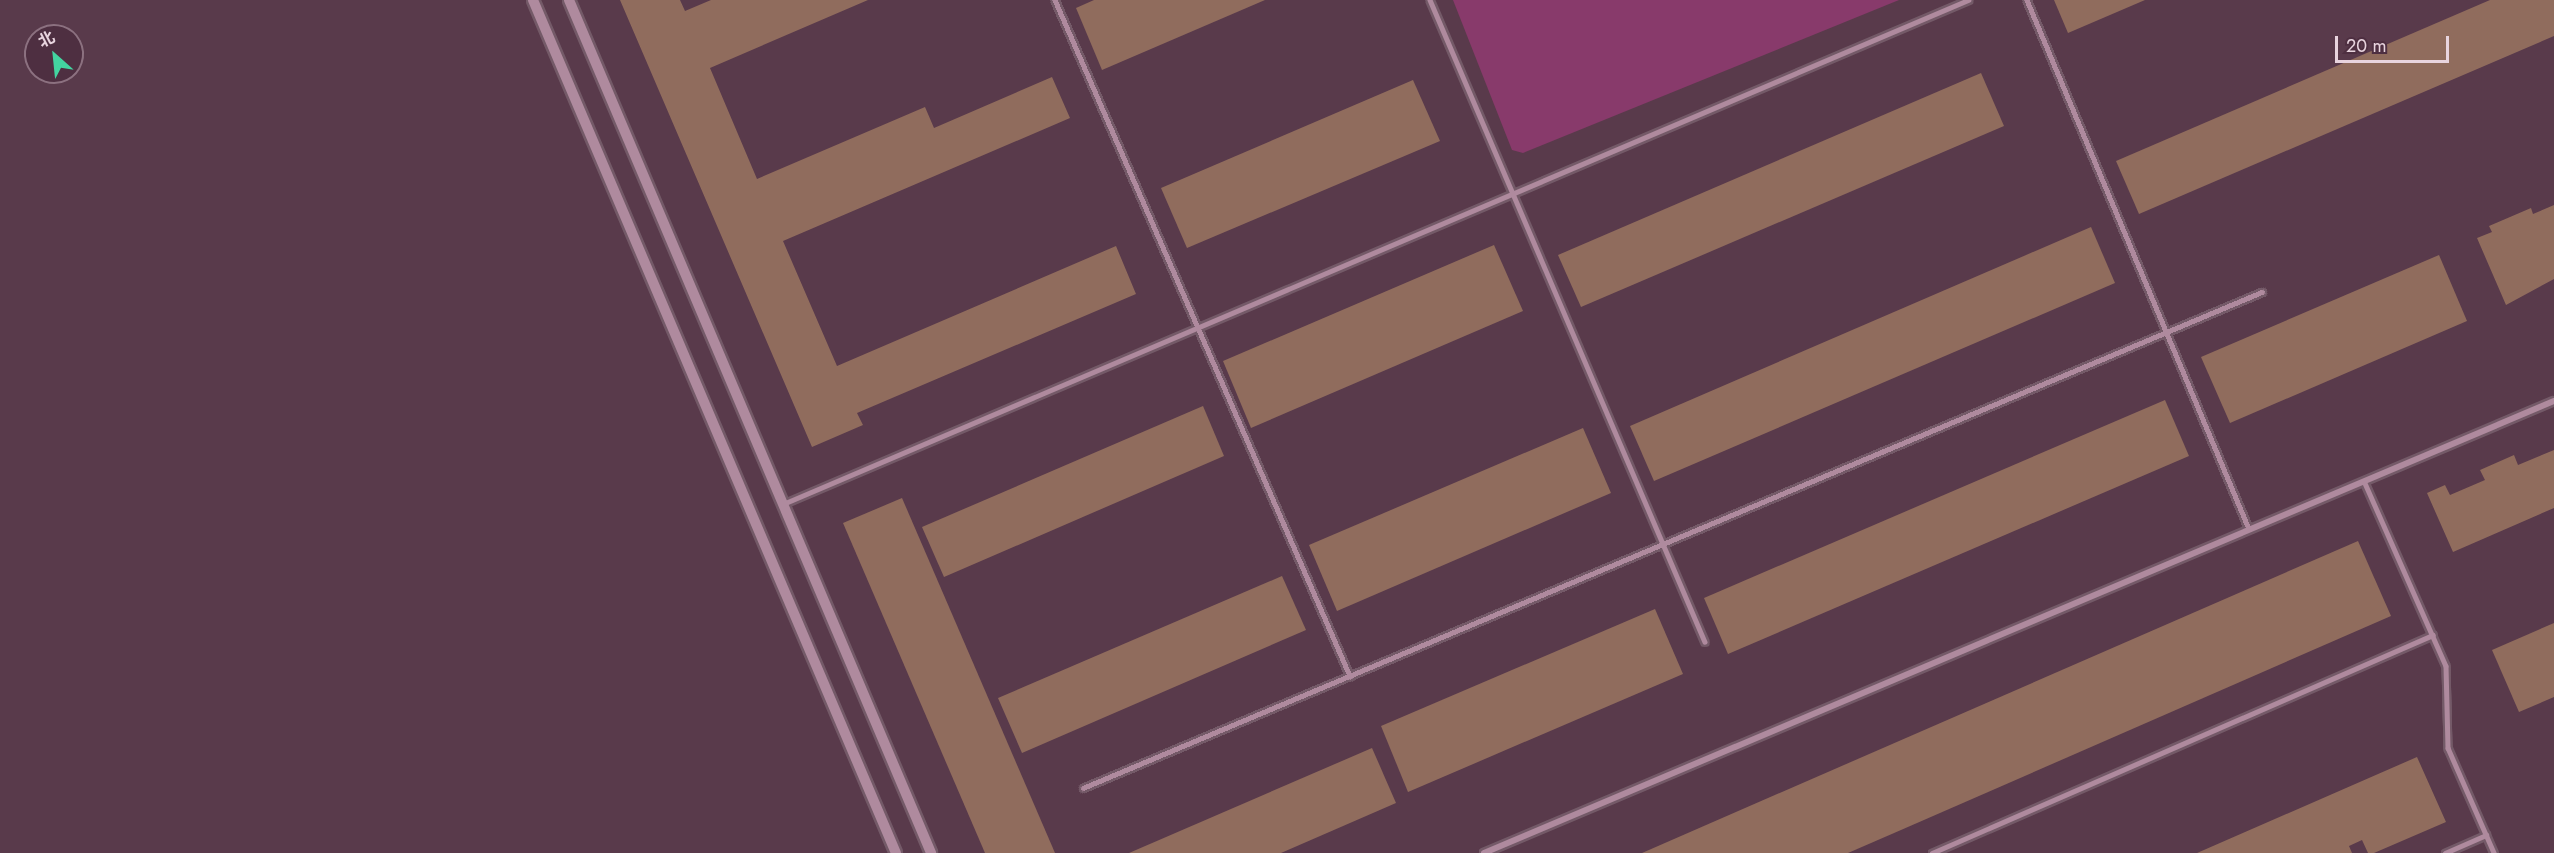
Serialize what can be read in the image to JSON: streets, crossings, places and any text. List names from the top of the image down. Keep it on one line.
{"scale_bar":"20 m","north":"top left"}
